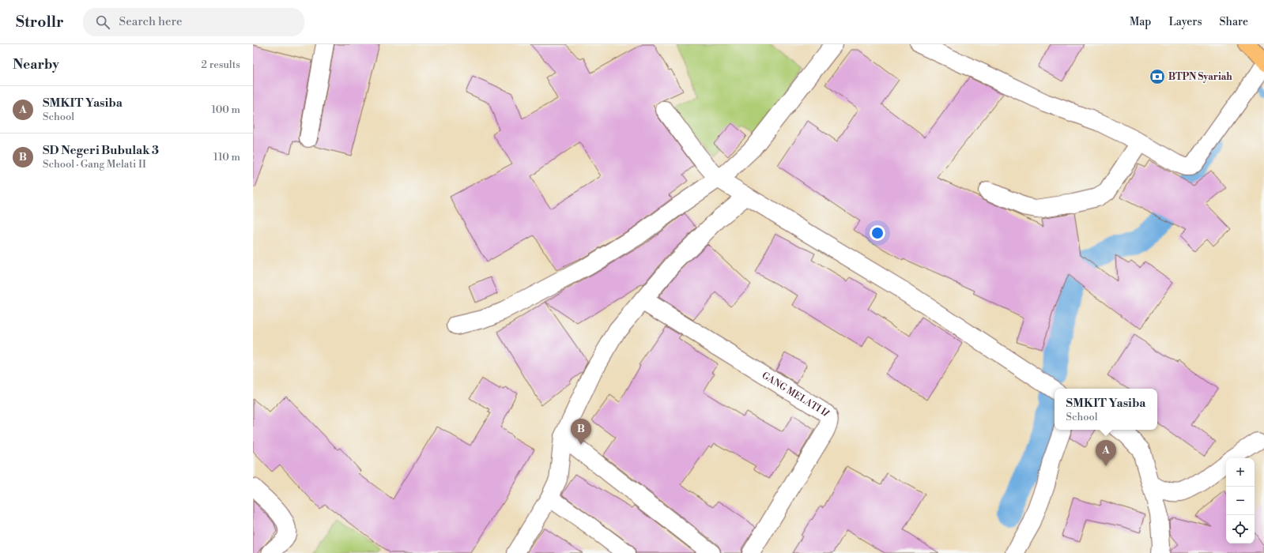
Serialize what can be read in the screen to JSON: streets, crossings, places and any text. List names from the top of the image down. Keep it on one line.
{"streets":{"street":["GANG MELATI II"]},"places":{"bank":["BTPN Syariah"]},"page":{"header":"Strollr","search":"Search here","nav":["Map","Layers","Share"],"heading":["Nearby","2 results"],"list":[{"mark":"A","name":"SMKIT Yasiba","note":"School","value":"100 m"},{"mark":"B","name":"SD Negeri Bubulak 3","note":"School · Gang Melati II","value":"110 m"}],"popup":["SMKIT Yasiba","School"],"pins":["B","A"],"map_buttons":["+","−"]}}
